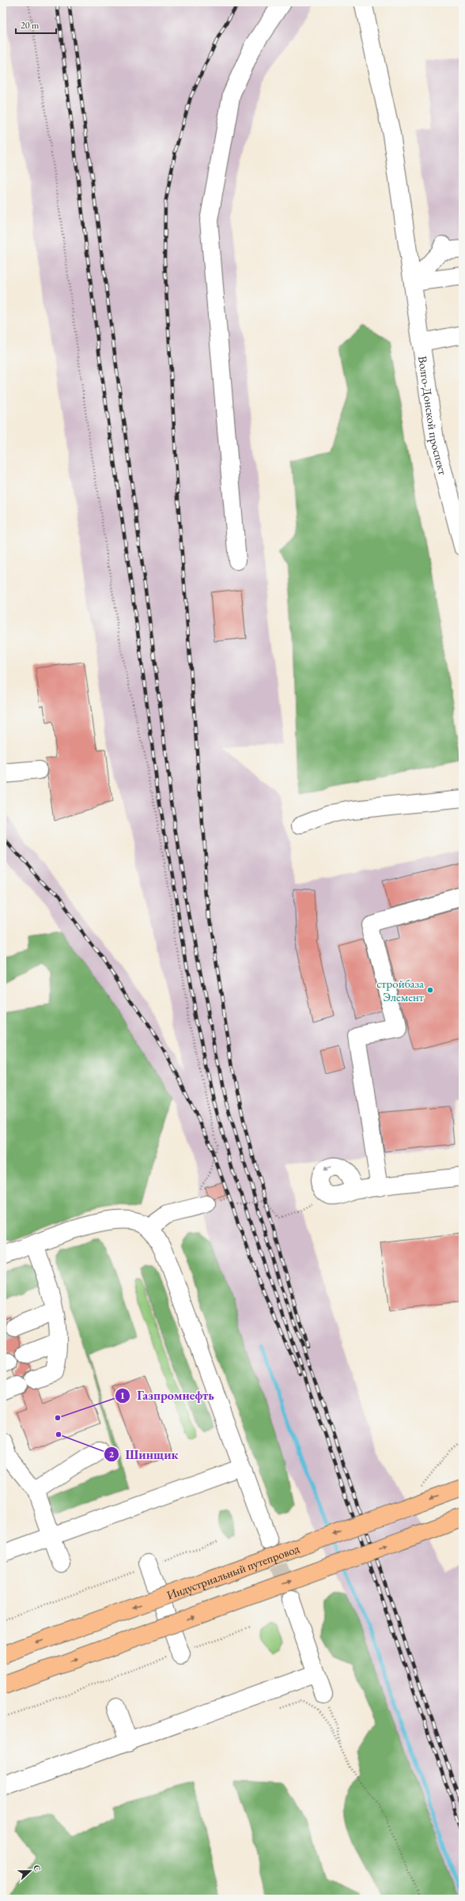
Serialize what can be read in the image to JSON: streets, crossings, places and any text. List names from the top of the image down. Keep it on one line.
{"streets":{"main road":["Индустриальный путепровод"],"street":["Волго-Донской проспект"]},"places":["стройбаза Элемент","Газпромнефть","Шинщик"],"scale_bar":"20 m","north":"right"}
